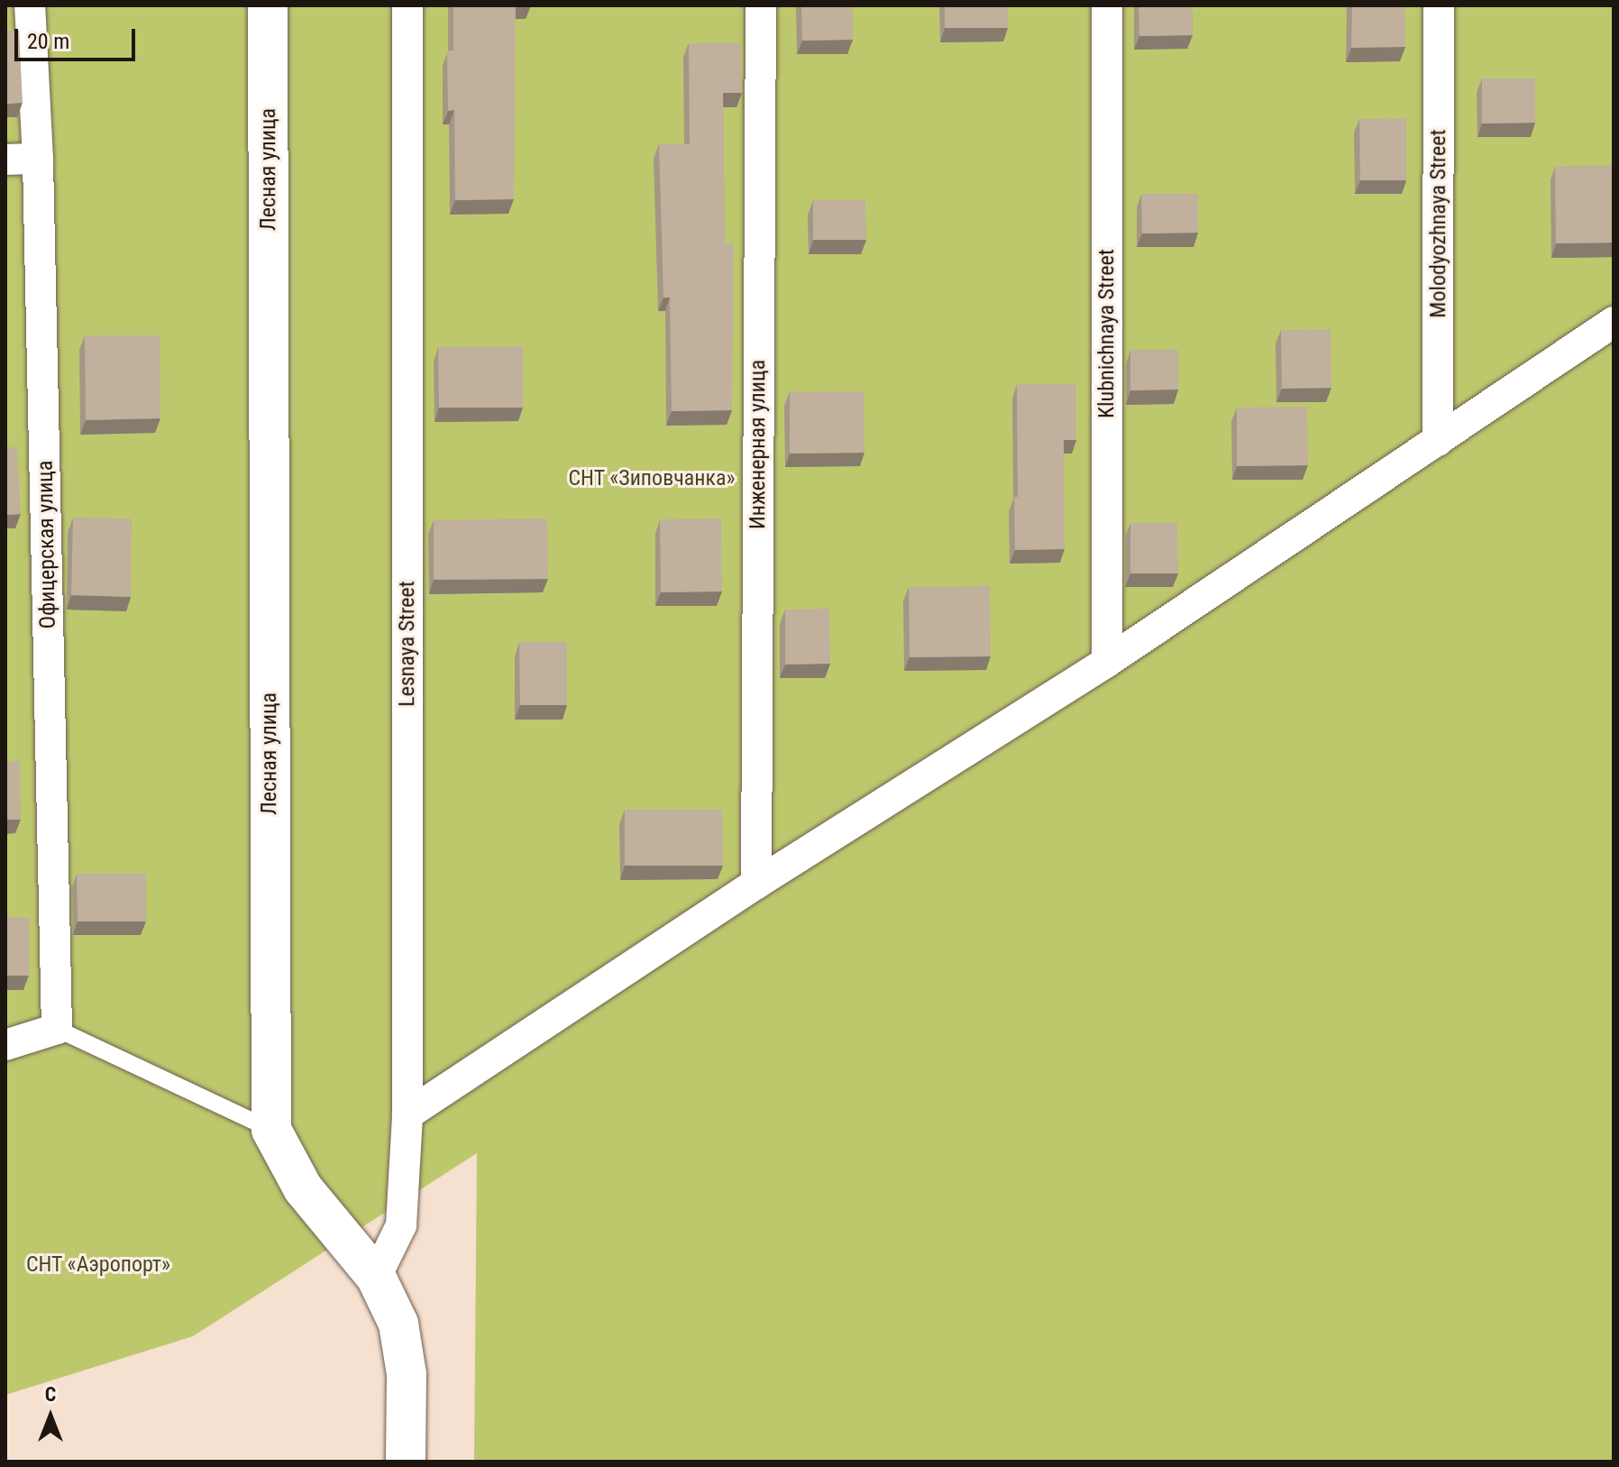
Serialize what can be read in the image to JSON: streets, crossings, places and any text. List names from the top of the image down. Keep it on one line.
{"streets":{"street":["Лесная улица","Molodyozhnaya Street","Klubnichnaya Street","Инженерная улица","Офицерская улица","Lesnaya Street"]},"crossings":[["Лесная улица","Lesnaya Street"]],"parks":["СНТ «Зиповчанка»","СНТ «Аэропорт»"],"scale_bar":"20 m","north":"top"}
